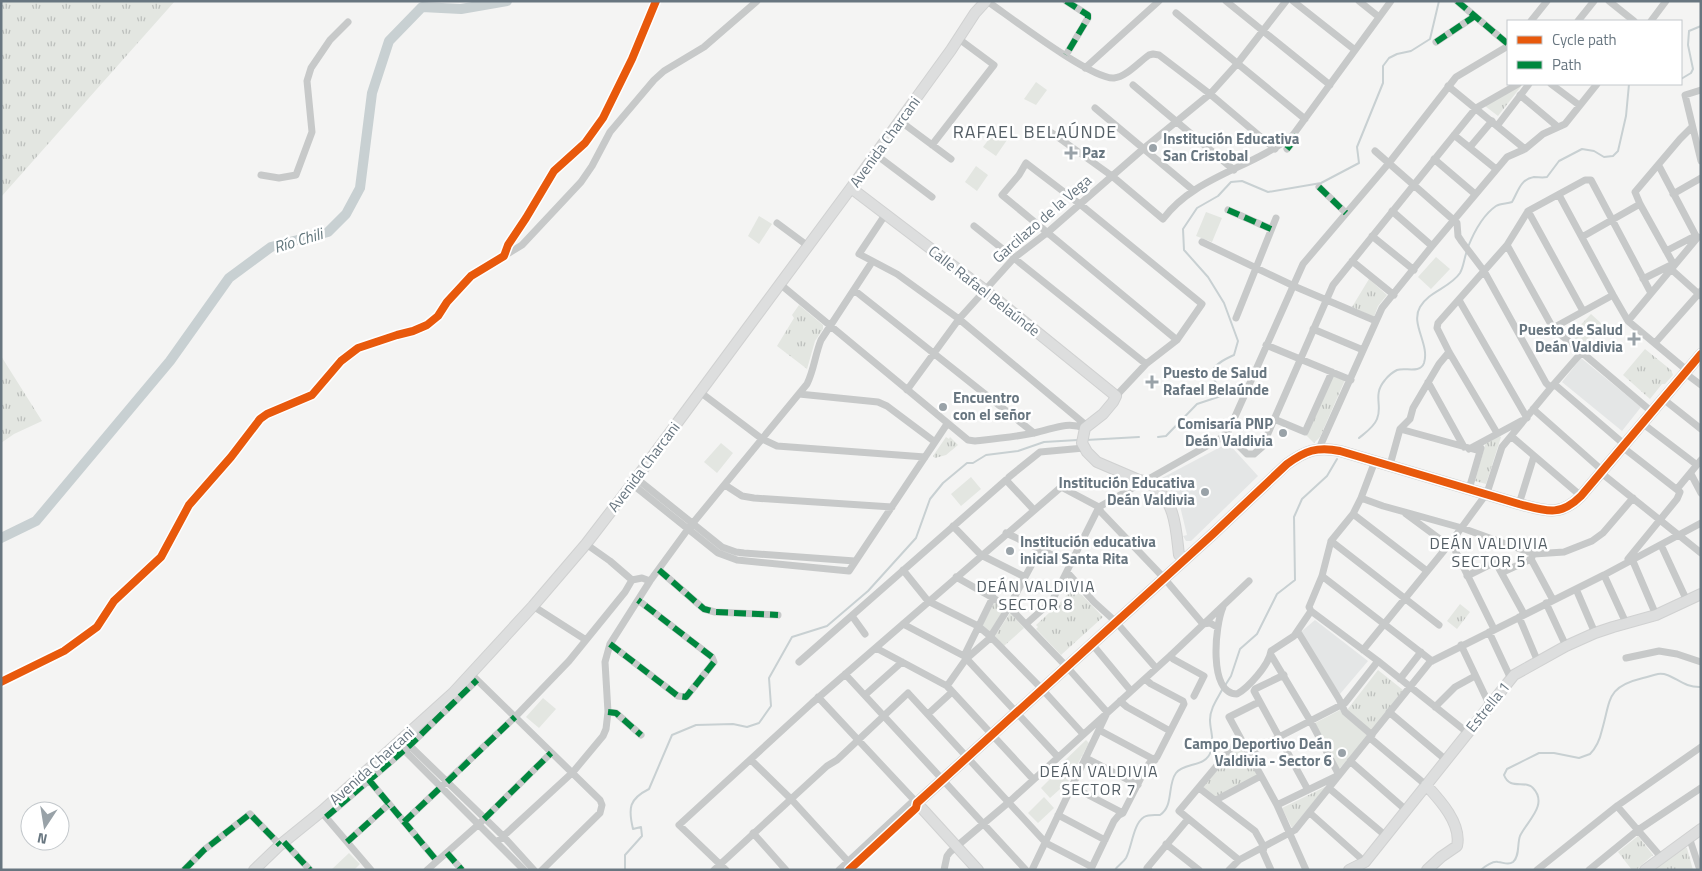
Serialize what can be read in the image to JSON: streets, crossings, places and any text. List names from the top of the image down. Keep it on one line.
{"streets":{"street":["Avenida Charcani","Garcilazo de la Vega","Calle Rafael Belaúnde","Estrella 1"]},"crossings":[["Avenida Charcani","Calle Rafael Belaúnde"],["Garcilazo de la Vega","Calle Rafael Belaúnde"]],"districts":["RAFAEL BELAÚNDE","DEÁN VALDIVIA SECTOR 5","DEÁN VALDIVIA SECTOR 8","DEÁN VALDIVIA SECTOR 7"],"water":["Río Chili"],"places":{"other":["Institución Educativa San Cristobal","Encuentro con el señor","Comisaría PNP Deán Valdivia","Institución Educativa Deán Valdivia","Institución educativa inicial Santa Rita","Campo Deportivo Deán Valdivia - Sector 6"],"health":["Paz","Puesto de Salud Deán Valdivia","Puesto de Salud Rafael Belaúnde"]},"legend":["Cycle path","Path"],"north":"bottom"}
